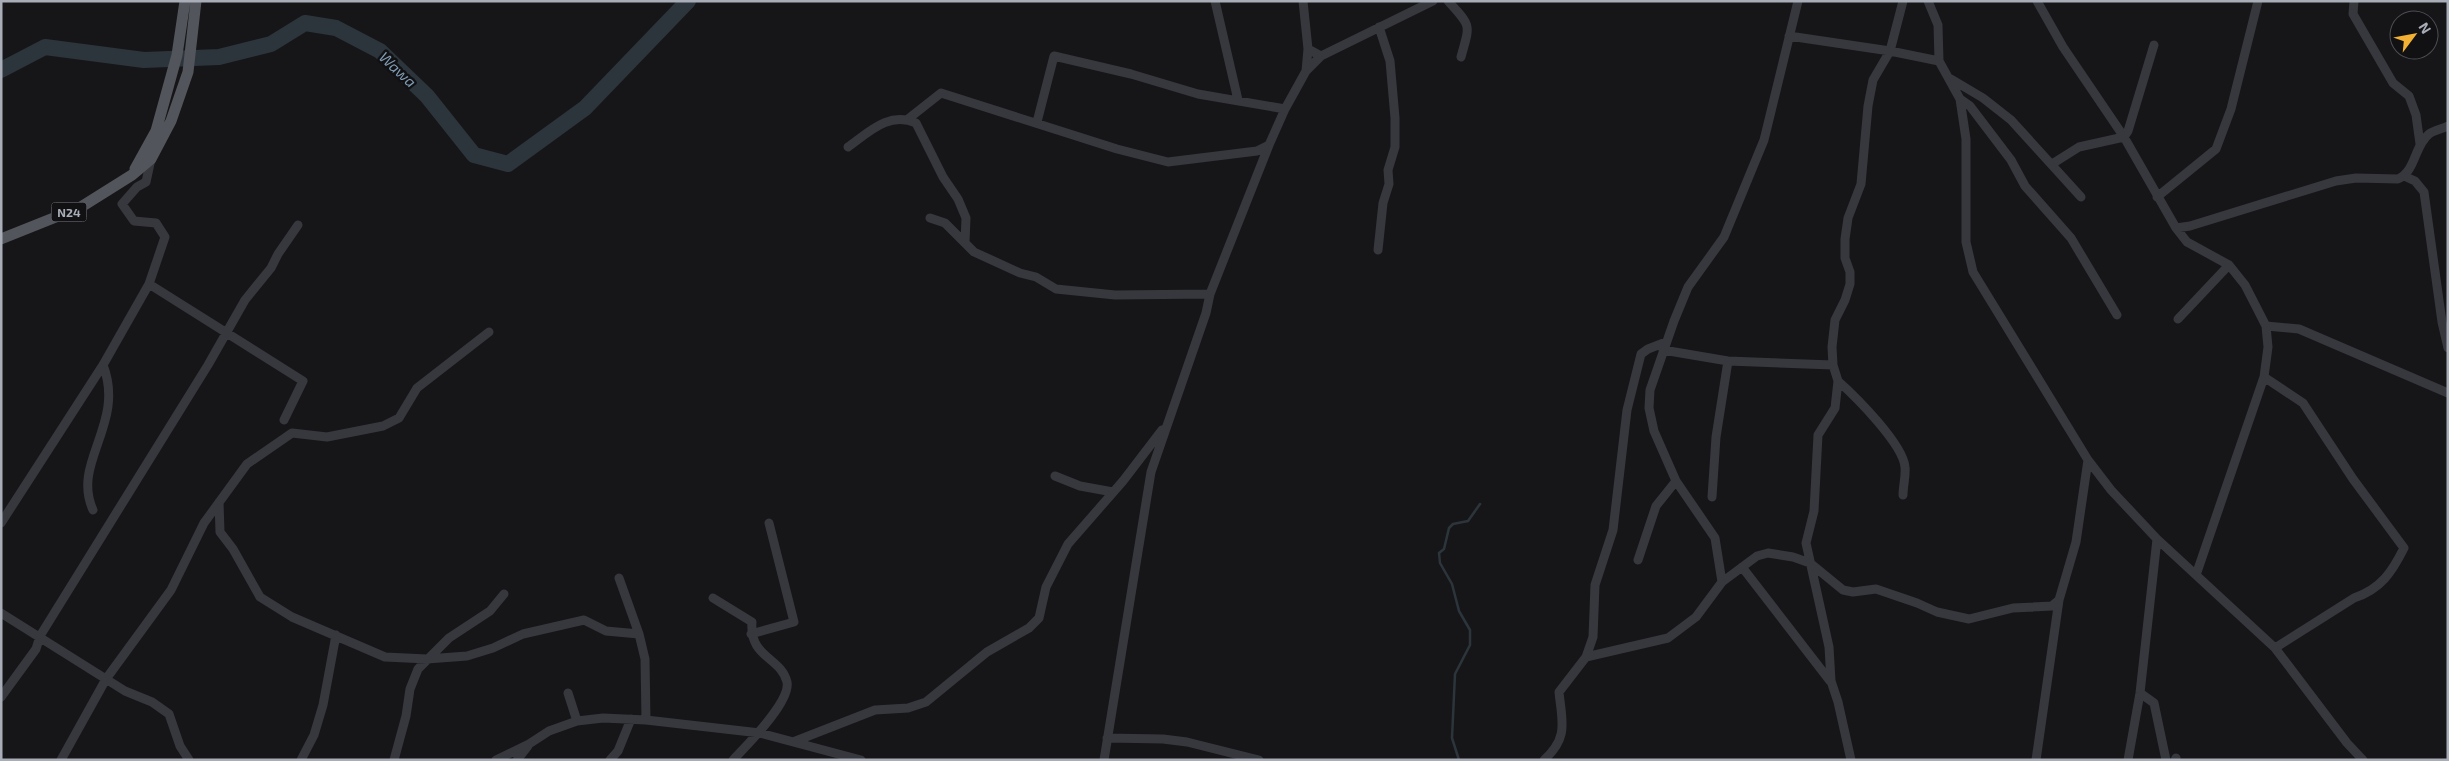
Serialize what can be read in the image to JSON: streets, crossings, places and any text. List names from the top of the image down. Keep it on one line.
{"streets":{"main road":["N24"]},"water":["Wawa"],"north":"top right"}
